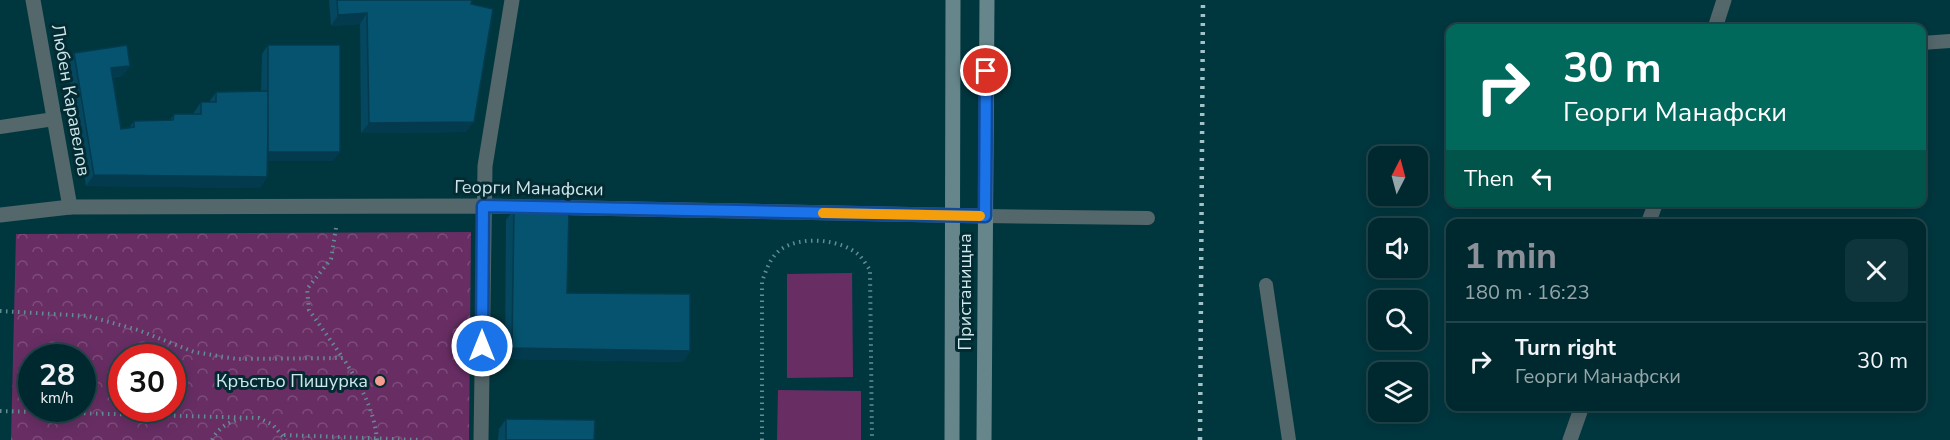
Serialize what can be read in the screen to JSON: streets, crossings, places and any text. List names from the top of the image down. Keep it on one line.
{"streets":{"main road":["Пристанищна"],"street":["Любен Каравелов","Георги Манафски"]},"crossings":[["Любен Каравелов","Георги Манафски"],["Георги Манафски","Пристанищна"]],"places":["Кръстьо Пишурка"],"north":"top","page":{"turn":["30 m","Георги Манафски"],"then":"Then","heading":["1 min","180 m · 16:23"],"list":[{"name":"Turn right","note":"Георги Манафски","value":"30 m"}],"speed":"28 km/h","limit":"30"}}
